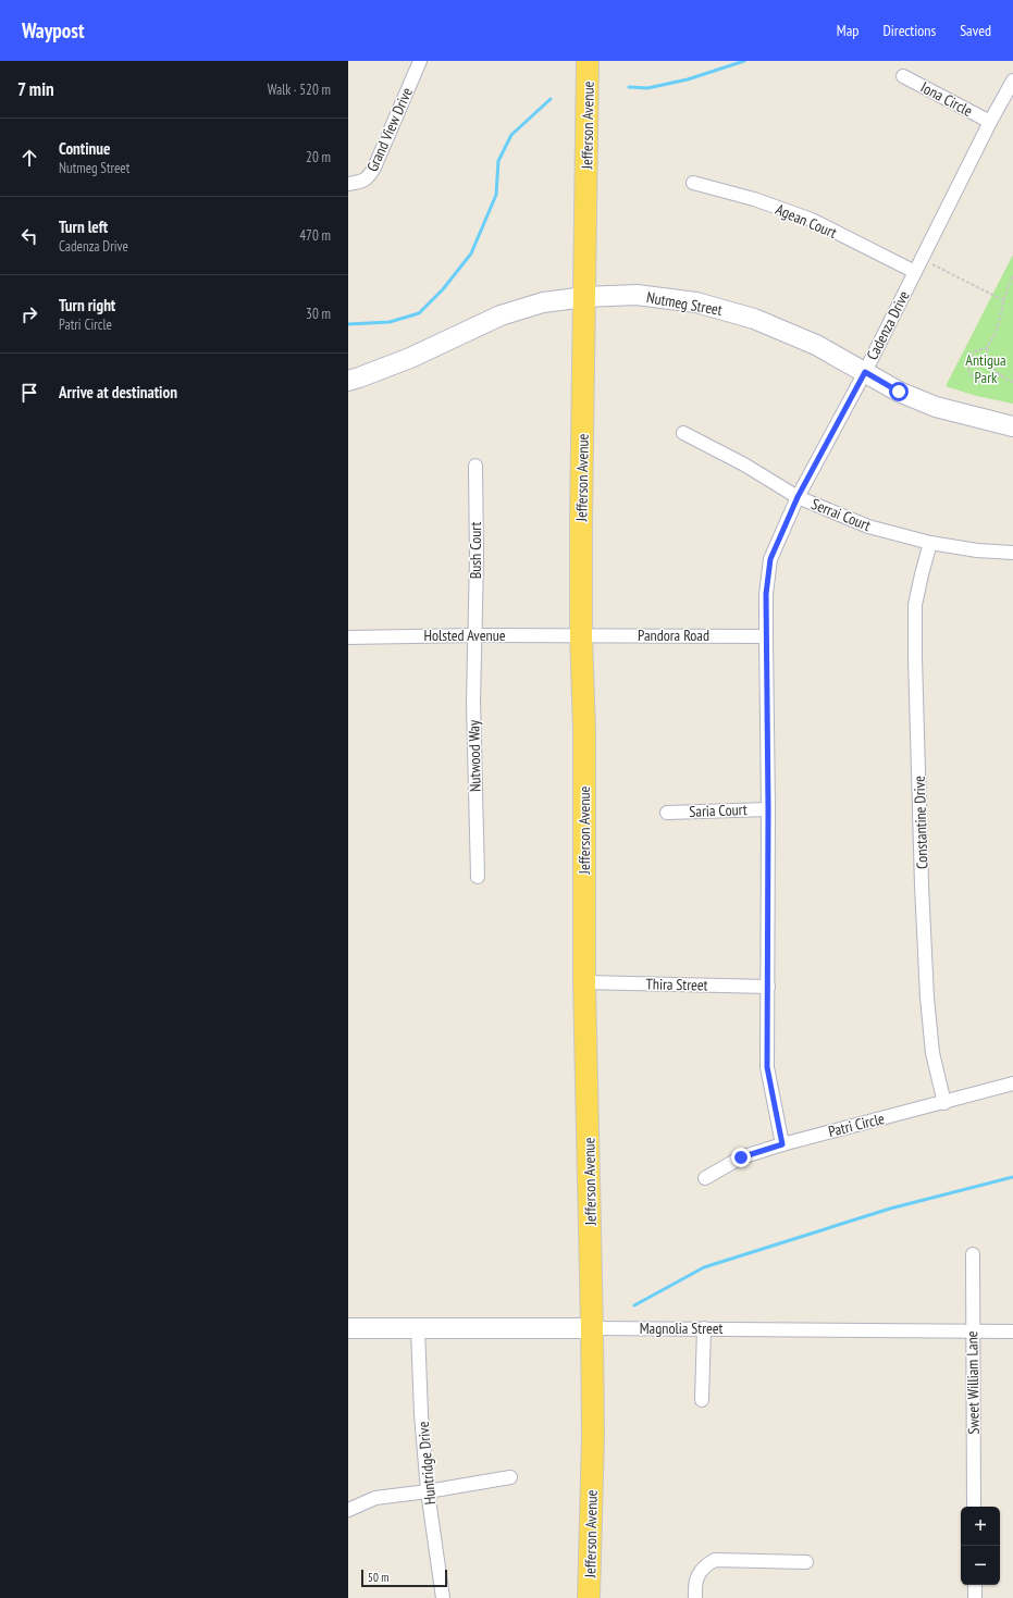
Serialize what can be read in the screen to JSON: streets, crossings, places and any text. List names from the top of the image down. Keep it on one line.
{"streets":{"main road":["Jefferson Avenue","Nutmeg Street","Magnolia Street"],"street":["Iona Circle","Grand View Drive","Agean Court","Cadenza Drive","Serrai Court","Bush Court","Holsted Avenue","Pandora Road","Nutwood Way","Saria Court","Constantine Drive","Thira Street","Patri Circle","Sweet William Lane","Huntridge Drive"]},"crossings":[["Iona Circle","Cadenza Drive"],["Jefferson Avenue","Nutmeg Street"],["Jefferson Avenue","Holsted Avenue"],["Jefferson Avenue","Pandora Road"],["Jefferson Avenue","Thira Street"],["Jefferson Avenue","Magnolia Street"],["Agean Court","Cadenza Drive"],["Nutmeg Street","Cadenza Drive"],["Cadenza Drive","Serrai Court"],["Cadenza Drive","Pandora Road"],["Cadenza Drive","Saria Court"],["Cadenza Drive","Thira Street"],["Cadenza Drive","Patri Circle"],["Serrai Court","Constantine Drive"],["Bush Court","Holsted Avenue"],["Bush Court","Nutwood Way"],["Holsted Avenue","Pandora Road"],["Holsted Avenue","Nutwood Way"],["Constantine Drive","Patri Circle"],["Magnolia Street","Sweet William Lane"],["Magnolia Street","Huntridge Drive"]],"parks":["Antigua Park"],"scale_bar":"50 m","page":{"header":"Waypost","nav":["Map","Directions","Saved"],"heading":["7 min","Walk · 520 m"],"list":[["Continue","Nutmeg Street","20 m"],["Turn left","Cadenza Drive","470 m"],["Turn right","Patri Circle","30 m"],"Arrive at destination"],"map_buttons":["+","−"],"scale":"50 m"}}
